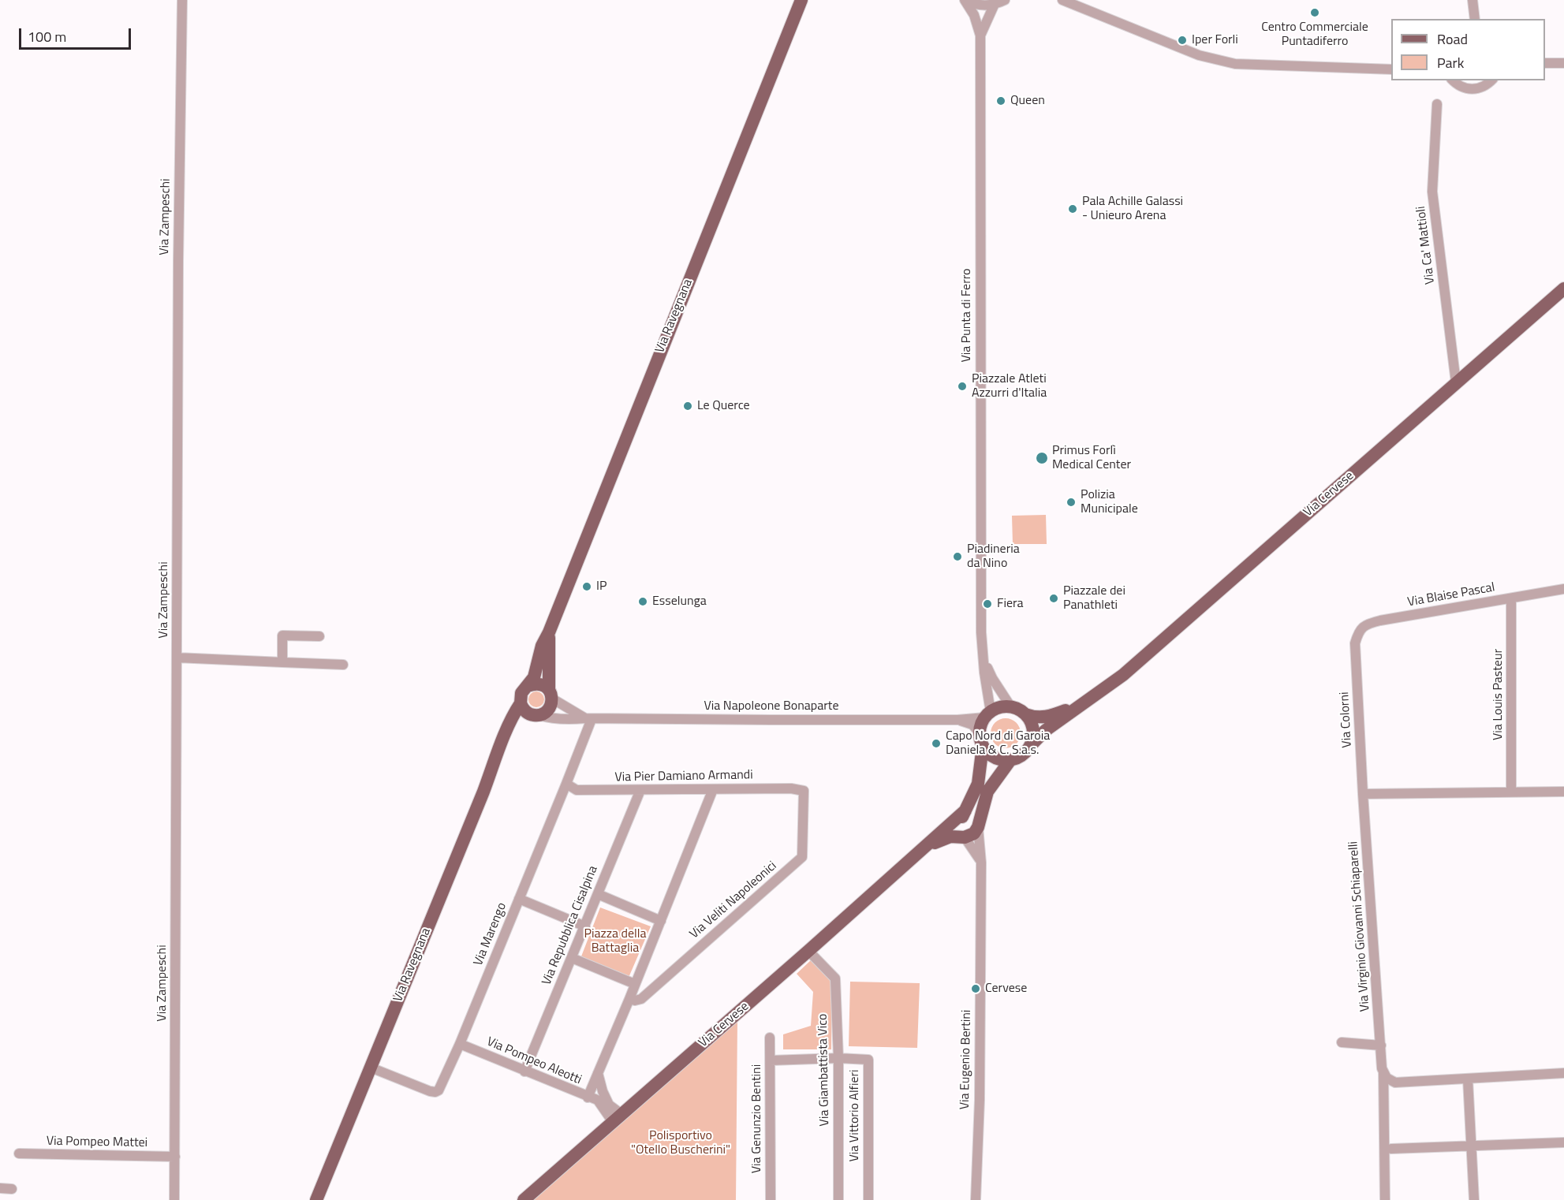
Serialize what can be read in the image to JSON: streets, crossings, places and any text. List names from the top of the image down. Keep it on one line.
{"streets":{"main road":["Via Ravegnana","Via Cervese"],"street":["Via Zampeschi","Via Ca' Mattioli","Via Punta di Ferro","Via Blaise Pascal","Via Louis Pasteur","Via Napoleone Bonaparte","Via Colorni","Via Pier Damiano Armandi","Via Veliti Napoleonici","Via Repubblica Cisalpina","Via Virginio Giovanni Schiaparelli","Via Marengo","Via Eugenio Bertini","Via Pompeo Aleotti","Via Giambattista Vico","Via Vittorio Alfieri","Via Genunzio Bentini","Via Pompeo Mattei"]},"crossings":[["Via Zampeschi","Via Pompeo Mattei"],["Via Ca' Mattioli","Via Cervese"],["Via Punta di Ferro","Via Cervese"],["Via Punta di Ferro","Via Napoleone Bonaparte"],["Via Ravegnana","Via Napoleone Bonaparte"],["Via Ravegnana","Via Marengo"],["Via Cervese","Via Napoleone Bonaparte"],["Via Cervese","Via Eugenio Bertini"],["Via Cervese","Via Giambattista Vico"],["Via Blaise Pascal","Via Louis Pasteur"],["Via Blaise Pascal","Via Colorni"],["Via Napoleone Bonaparte","Via Marengo"],["Via Colorni","Via Virginio Giovanni Schiaparelli"],["Via Pier Damiano Armandi","Via Veliti Napoleonici"],["Via Pier Damiano Armandi","Via Repubblica Cisalpina"],["Via Pier Damiano Armandi","Via Marengo"],["Via Repubblica Cisalpina","Via Pompeo Aleotti"],["Via Marengo","Via Pompeo Aleotti"],["Via Giambattista Vico","Via Vittorio Alfieri"]],"parks":["Piazza della Battaglia","Polisportivo \"Otello Buscherini\""],"places":["Centro Commerciale Puntadiferro","Iper Forli","Queen","Pala Achille Galassi - Unieuro Arena","Piazzale Atleti Azzurri d'Italia","Le Querce","Primus Forlì Medical Center","Polizia Municipale","Piadineria da Nino","IP","Piazzale dei Panathleti","Esselunga","Fiera","Capo Nord di Garoia Daniela & C. S.a.s.","Cervese"],"legend":["Road","Park"],"scale_bar":"100 m"}
